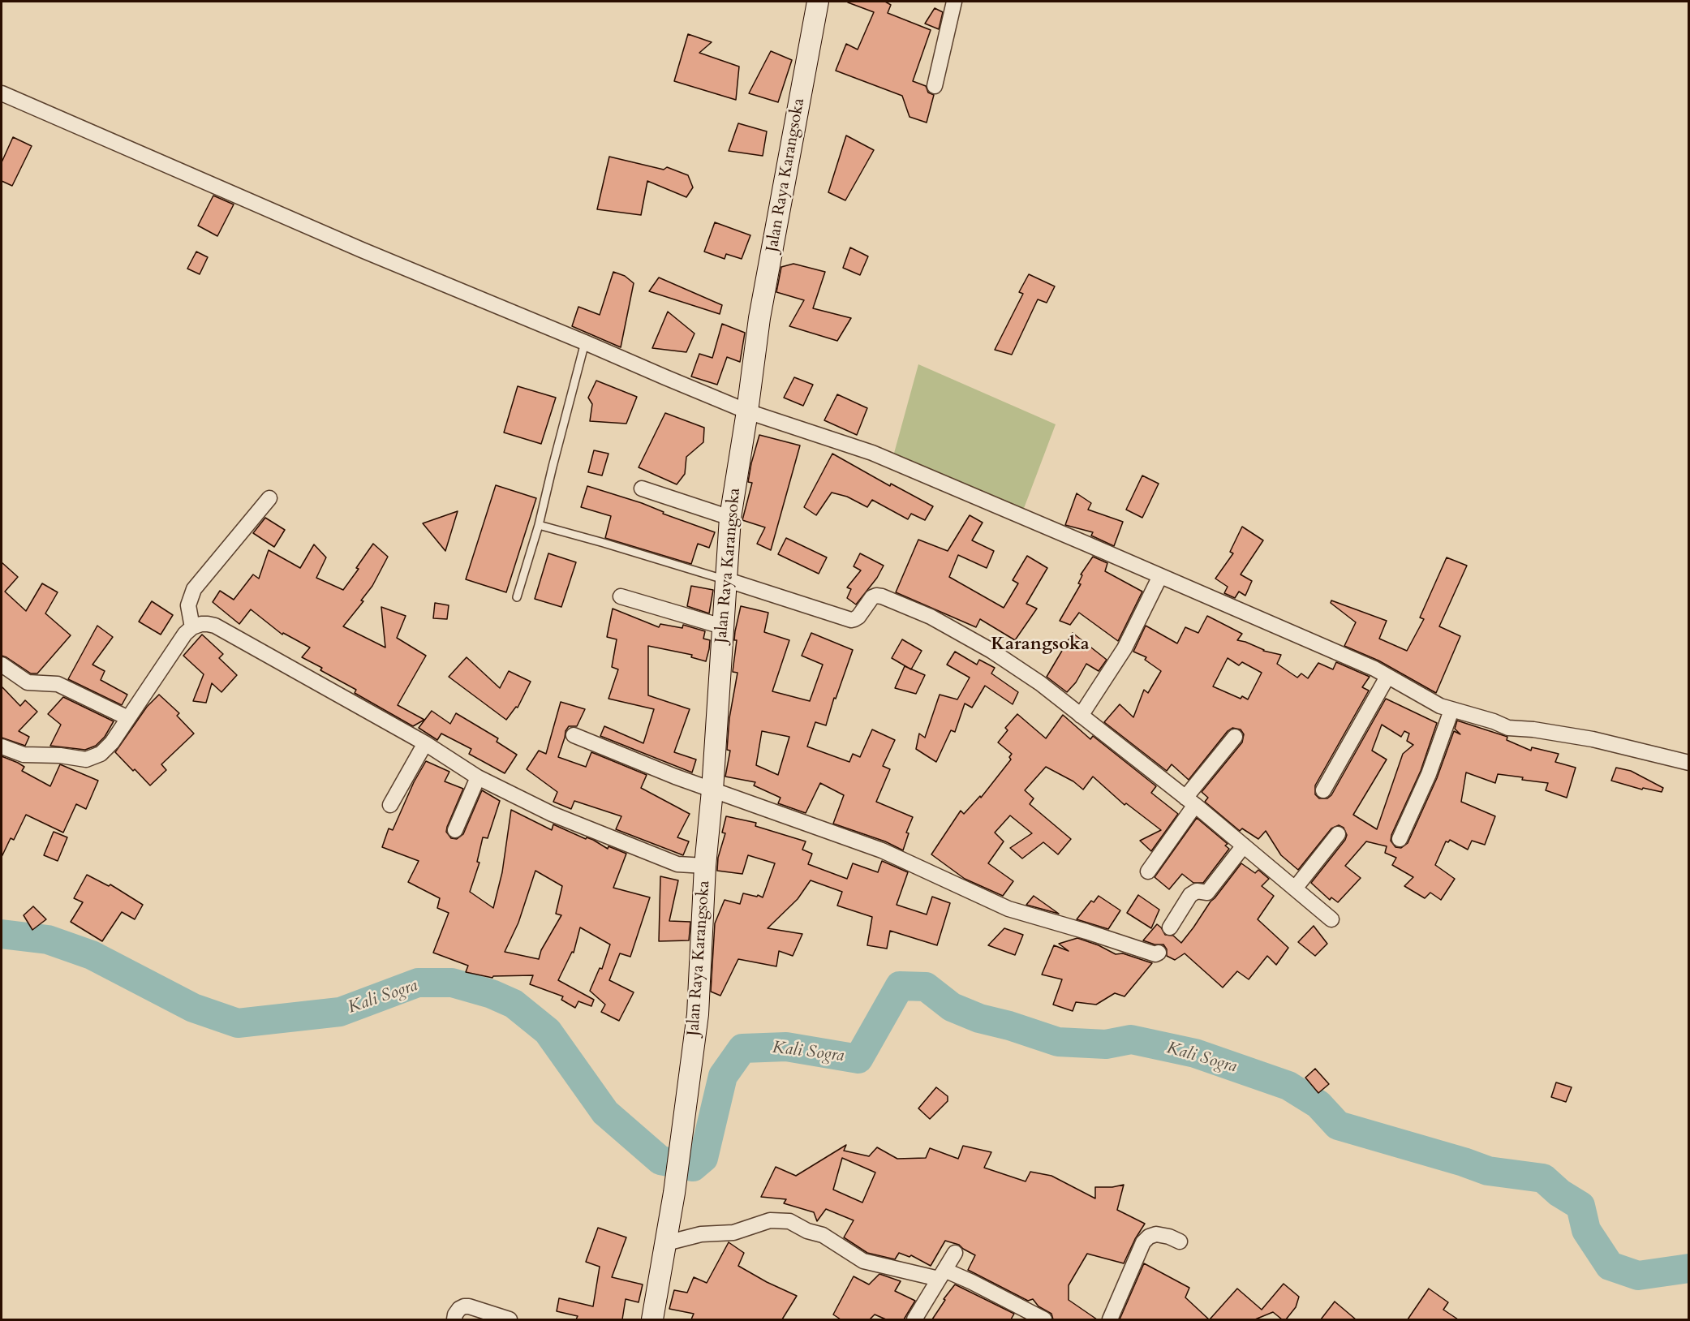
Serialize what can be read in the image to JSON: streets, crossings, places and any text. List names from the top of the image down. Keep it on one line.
{"streets":{"main road":["Jalan Raya Karangsoka"]},"districts":["Karangsoka"],"water":["Kali Sogra"]}
